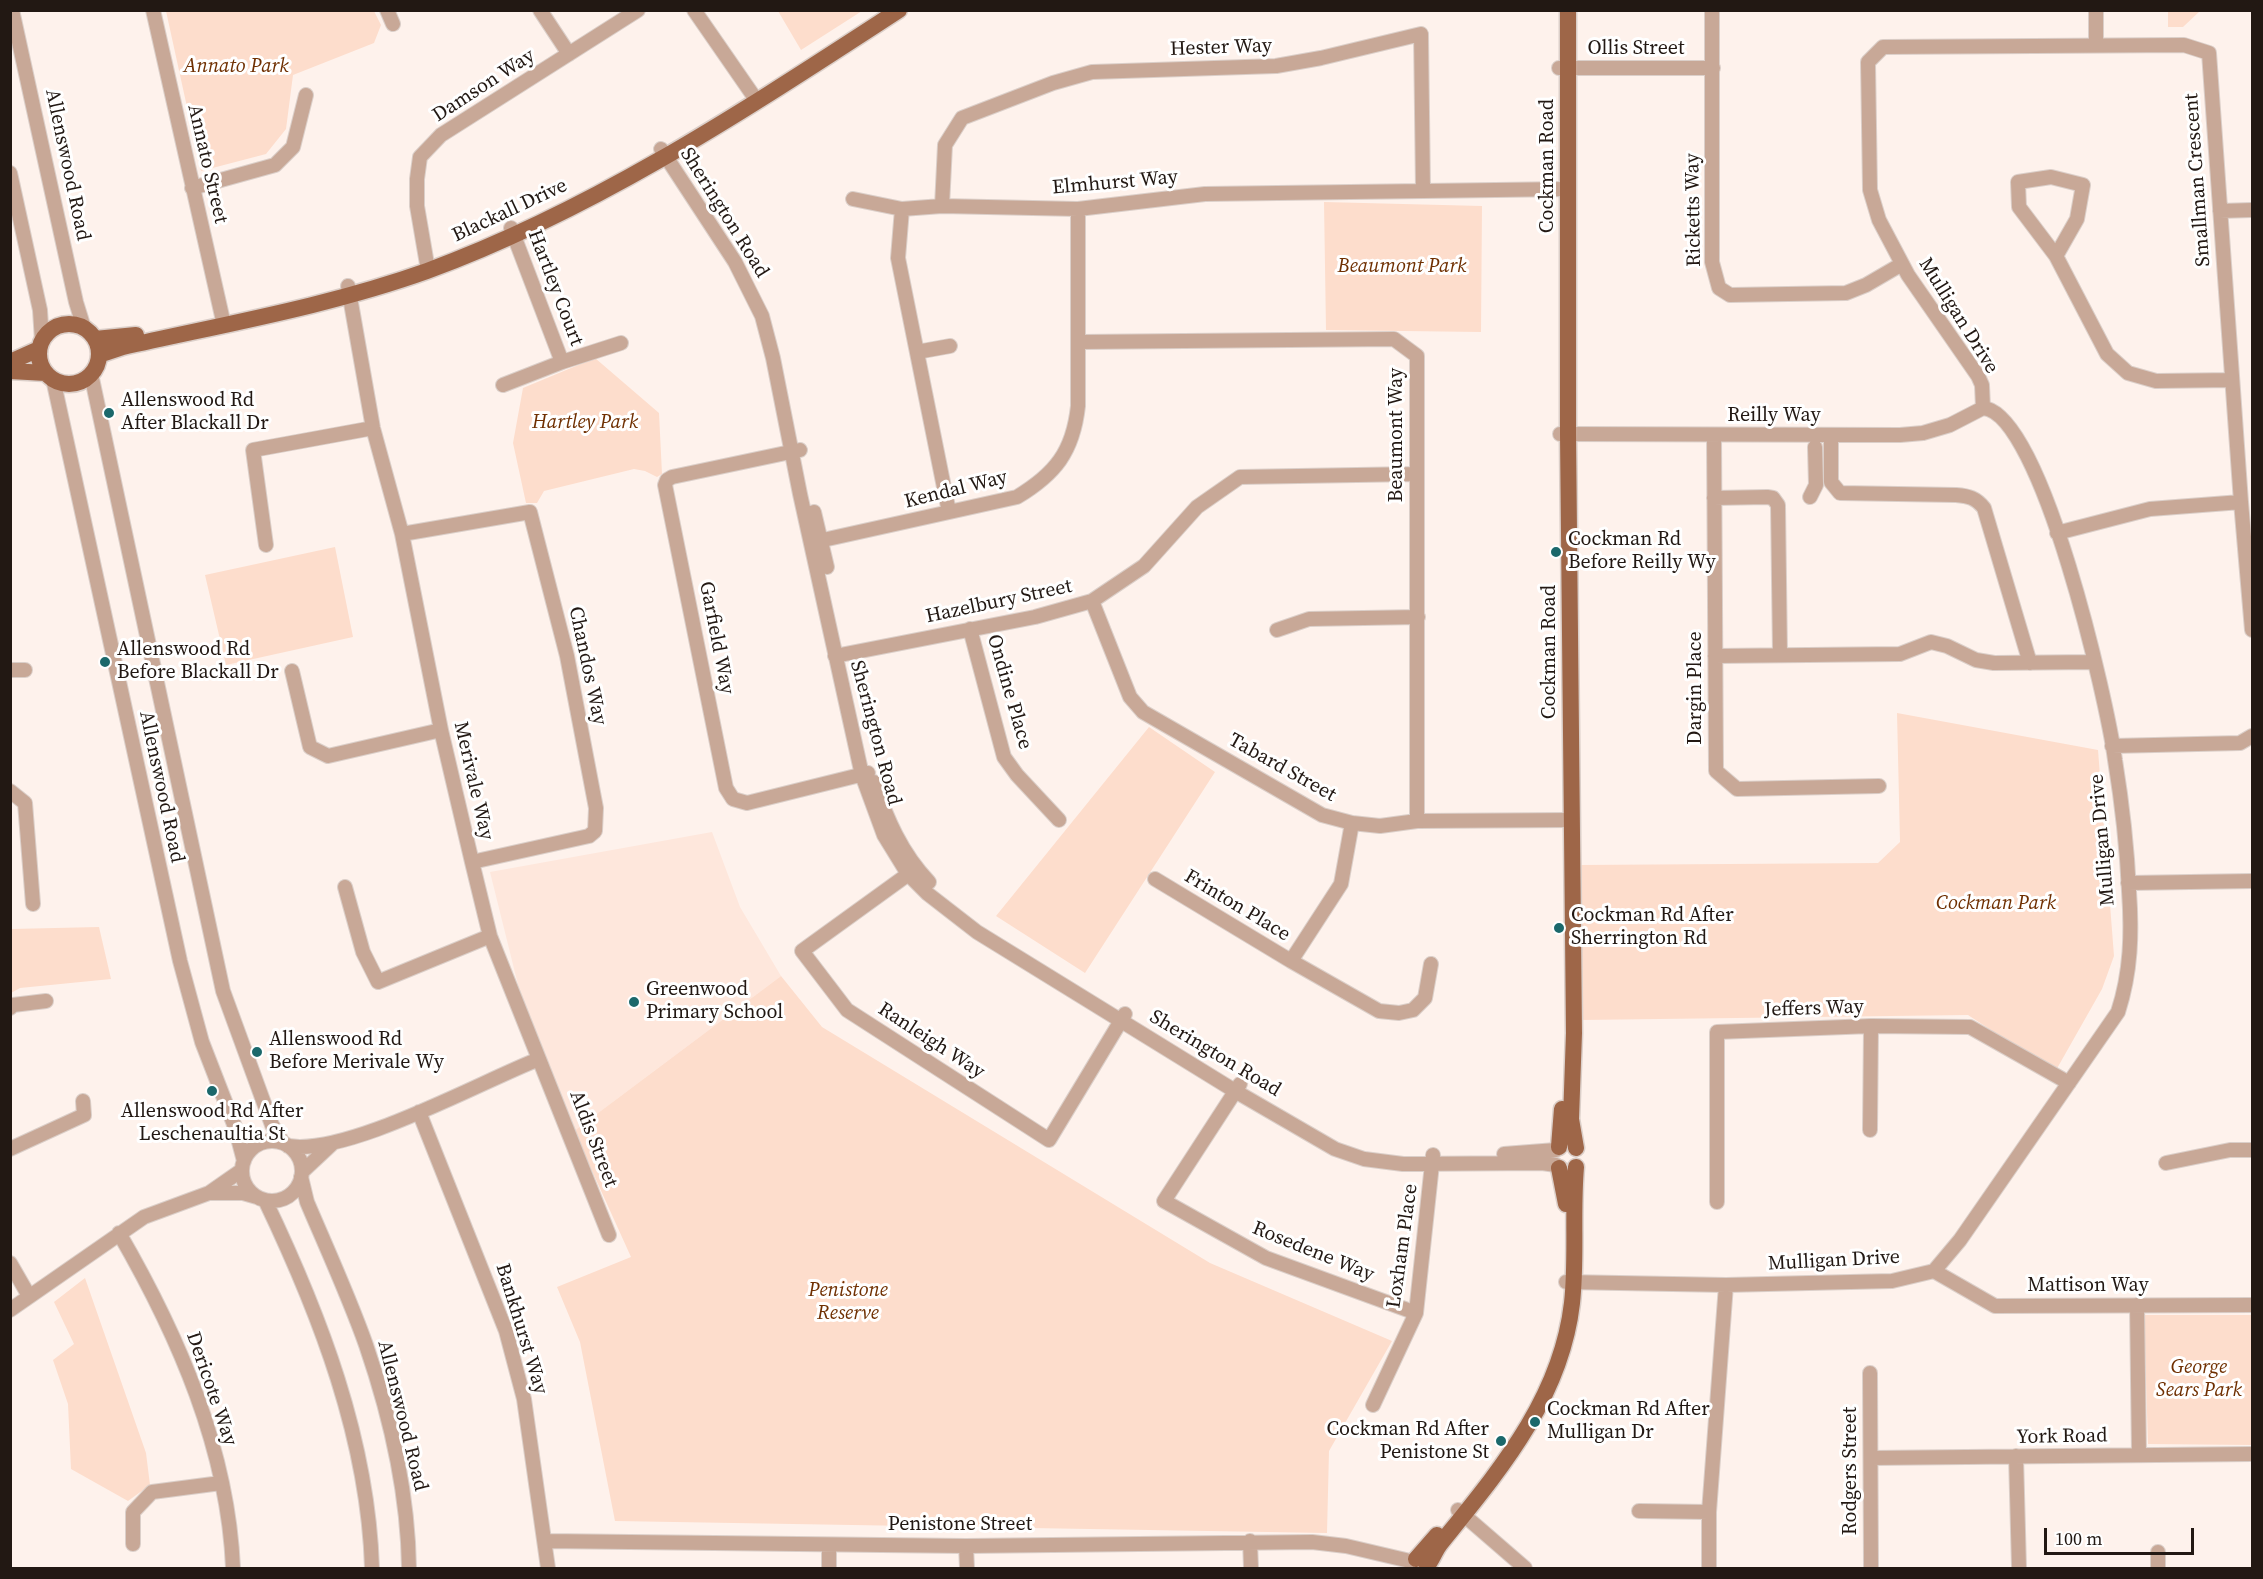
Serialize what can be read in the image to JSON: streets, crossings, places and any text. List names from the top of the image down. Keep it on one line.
{"streets":{"main road":["Cockman Road","Blackall Drive"],"street":["Hester Way","Ollis Street","Damson Way","Annato Street","Allenswood Road","Smallman Crescent","Elmhurst Way","Ricketts Way","Sherington Road","Hartley Court","Mulligan Drive","Reilly Way","Beaumont Way","Kendal Way","Hazelbury Street","Garfield Way","Chandos Way","Dargin Place","Ondine Place","Tabard Street","Merivale Way","Frinton Place","Jeffers Way","Ranleigh Way","Aldis Street","Loxham Place","Rosedene Way","Mattison Way","Bankhurst Way","Dericote Way","York Road","Rodgers Street","Penistone Street"]},"crossings":[["Hester Way","Elmhurst Way"],["Ollis Street","Cockman Road"],["Ollis Street","Ricketts Way"],["Damson Way","Blackall Drive"],["Annato Street","Blackall Drive"],["Allenswood Road","Blackall Drive"],["Cockman Road","Elmhurst Way"],["Cockman Road","Sherington Road"],["Cockman Road","Mulligan Drive"],["Cockman Road","Reilly Way"],["Cockman Road","Tabard Street"],["Cockman Road","Penistone Street"],["Smallman Crescent","Mulligan Drive"],["Elmhurst Way","Kendal Way"],["Ricketts Way","Mulligan Drive"],["Blackall Drive","Sherington Road"],["Blackall Drive","Hartley Court"],["Blackall Drive","Merivale Way"],["Sherington Road","Kendal Way"],["Sherington Road","Hazelbury Street"],["Sherington Road","Garfield Way"],["Sherington Road","Ranleigh Way"],["Sherington Road","Loxham Place"],["Sherington Road","Rosedene Way"],["Mulligan Drive","Reilly Way"],["Mulligan Drive","Jeffers Way"],["Mulligan Drive","Mattison Way"],["Reilly Way","Dargin Place"],["Beaumont Way","Kendal Way"],["Beaumont Way","Hazelbury Street"],["Beaumont Way","Tabard Street"],["Hazelbury Street","Ondine Place"],["Hazelbury Street","Tabard Street"],["Chandos Way","Merivale Way"],["Tabard Street","Frinton Place"],["Merivale Way","Aldis Street"],["Loxham Place","Rosedene Way"],["Bankhurst Way","Penistone Street"],["York Road","Rodgers Street"]],"parks":["Annato Park","Beaumont Park","Hartley Park","Cockman Park","Penistone Reserve","George Sears Park"],"places":["Allenswood Rd After Blackall Dr","Cockman Rd Before Reilly Wy","Allenswood Rd Before Blackall Dr","Cockman Rd After Sherrington Rd","Greenwood Primary School","Allenswood Rd Before Merivale Wy","Allenswood Rd After Leschenaultia St","Cockman Rd After Mulligan Dr","Cockman Rd After Penistone St"],"scale_bar":"100 m"}
